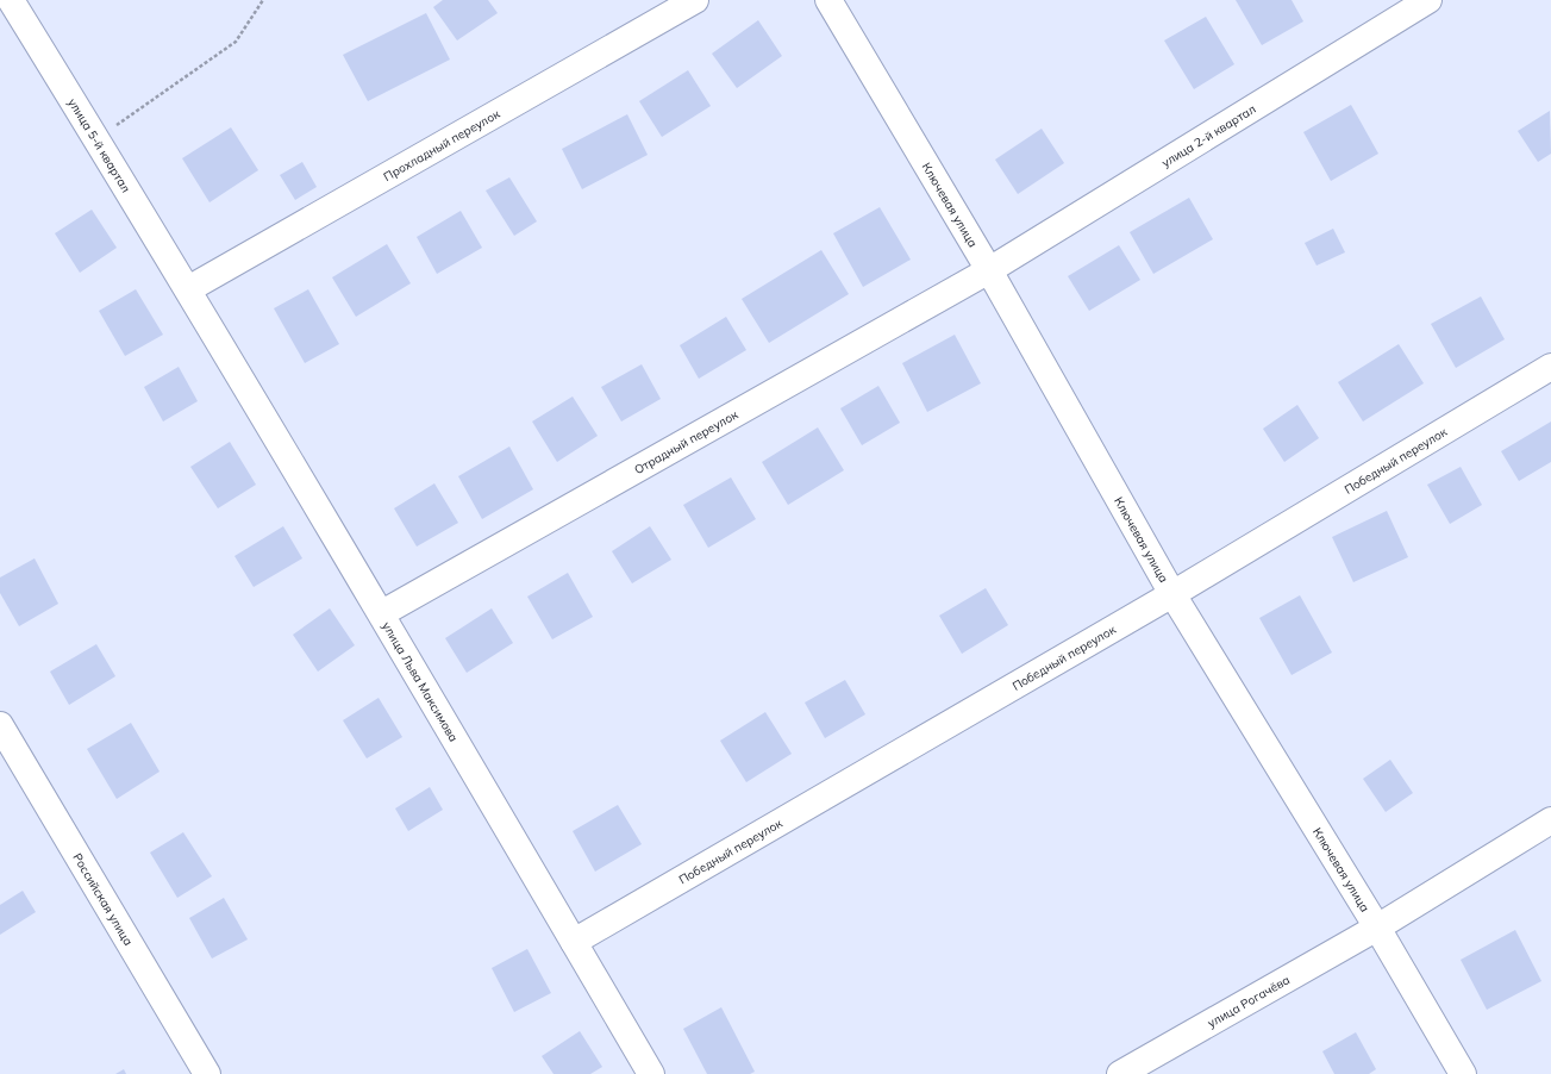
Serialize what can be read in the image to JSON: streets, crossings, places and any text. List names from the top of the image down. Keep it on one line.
{"streets":{"street":["улица 2-й квартал","улица 5-й квартал","Прохладный переулок","Ключевая улица","Отрадный переулок","Победный переулок","улица Льва Максимова","Российская улица","улица Рогачёва"]},"crossings":[["улица 2-й квартал","Ключевая улица"],["улица 2-й квартал","Отрадный переулок"],["улица 5-й квартал","Прохладный переулок"],["улица 5-й квартал","улица Льва Максимова"],["Прохладный переулок","улица Льва Максимова"],["Ключевая улица","Отрадный переулок"],["Ключевая улица","Победный переулок"],["Ключевая улица","улица Рогачёва"],["Отрадный переулок","улица Льва Максимова"],["Победный переулок","улица Льва Максимова"]]}
